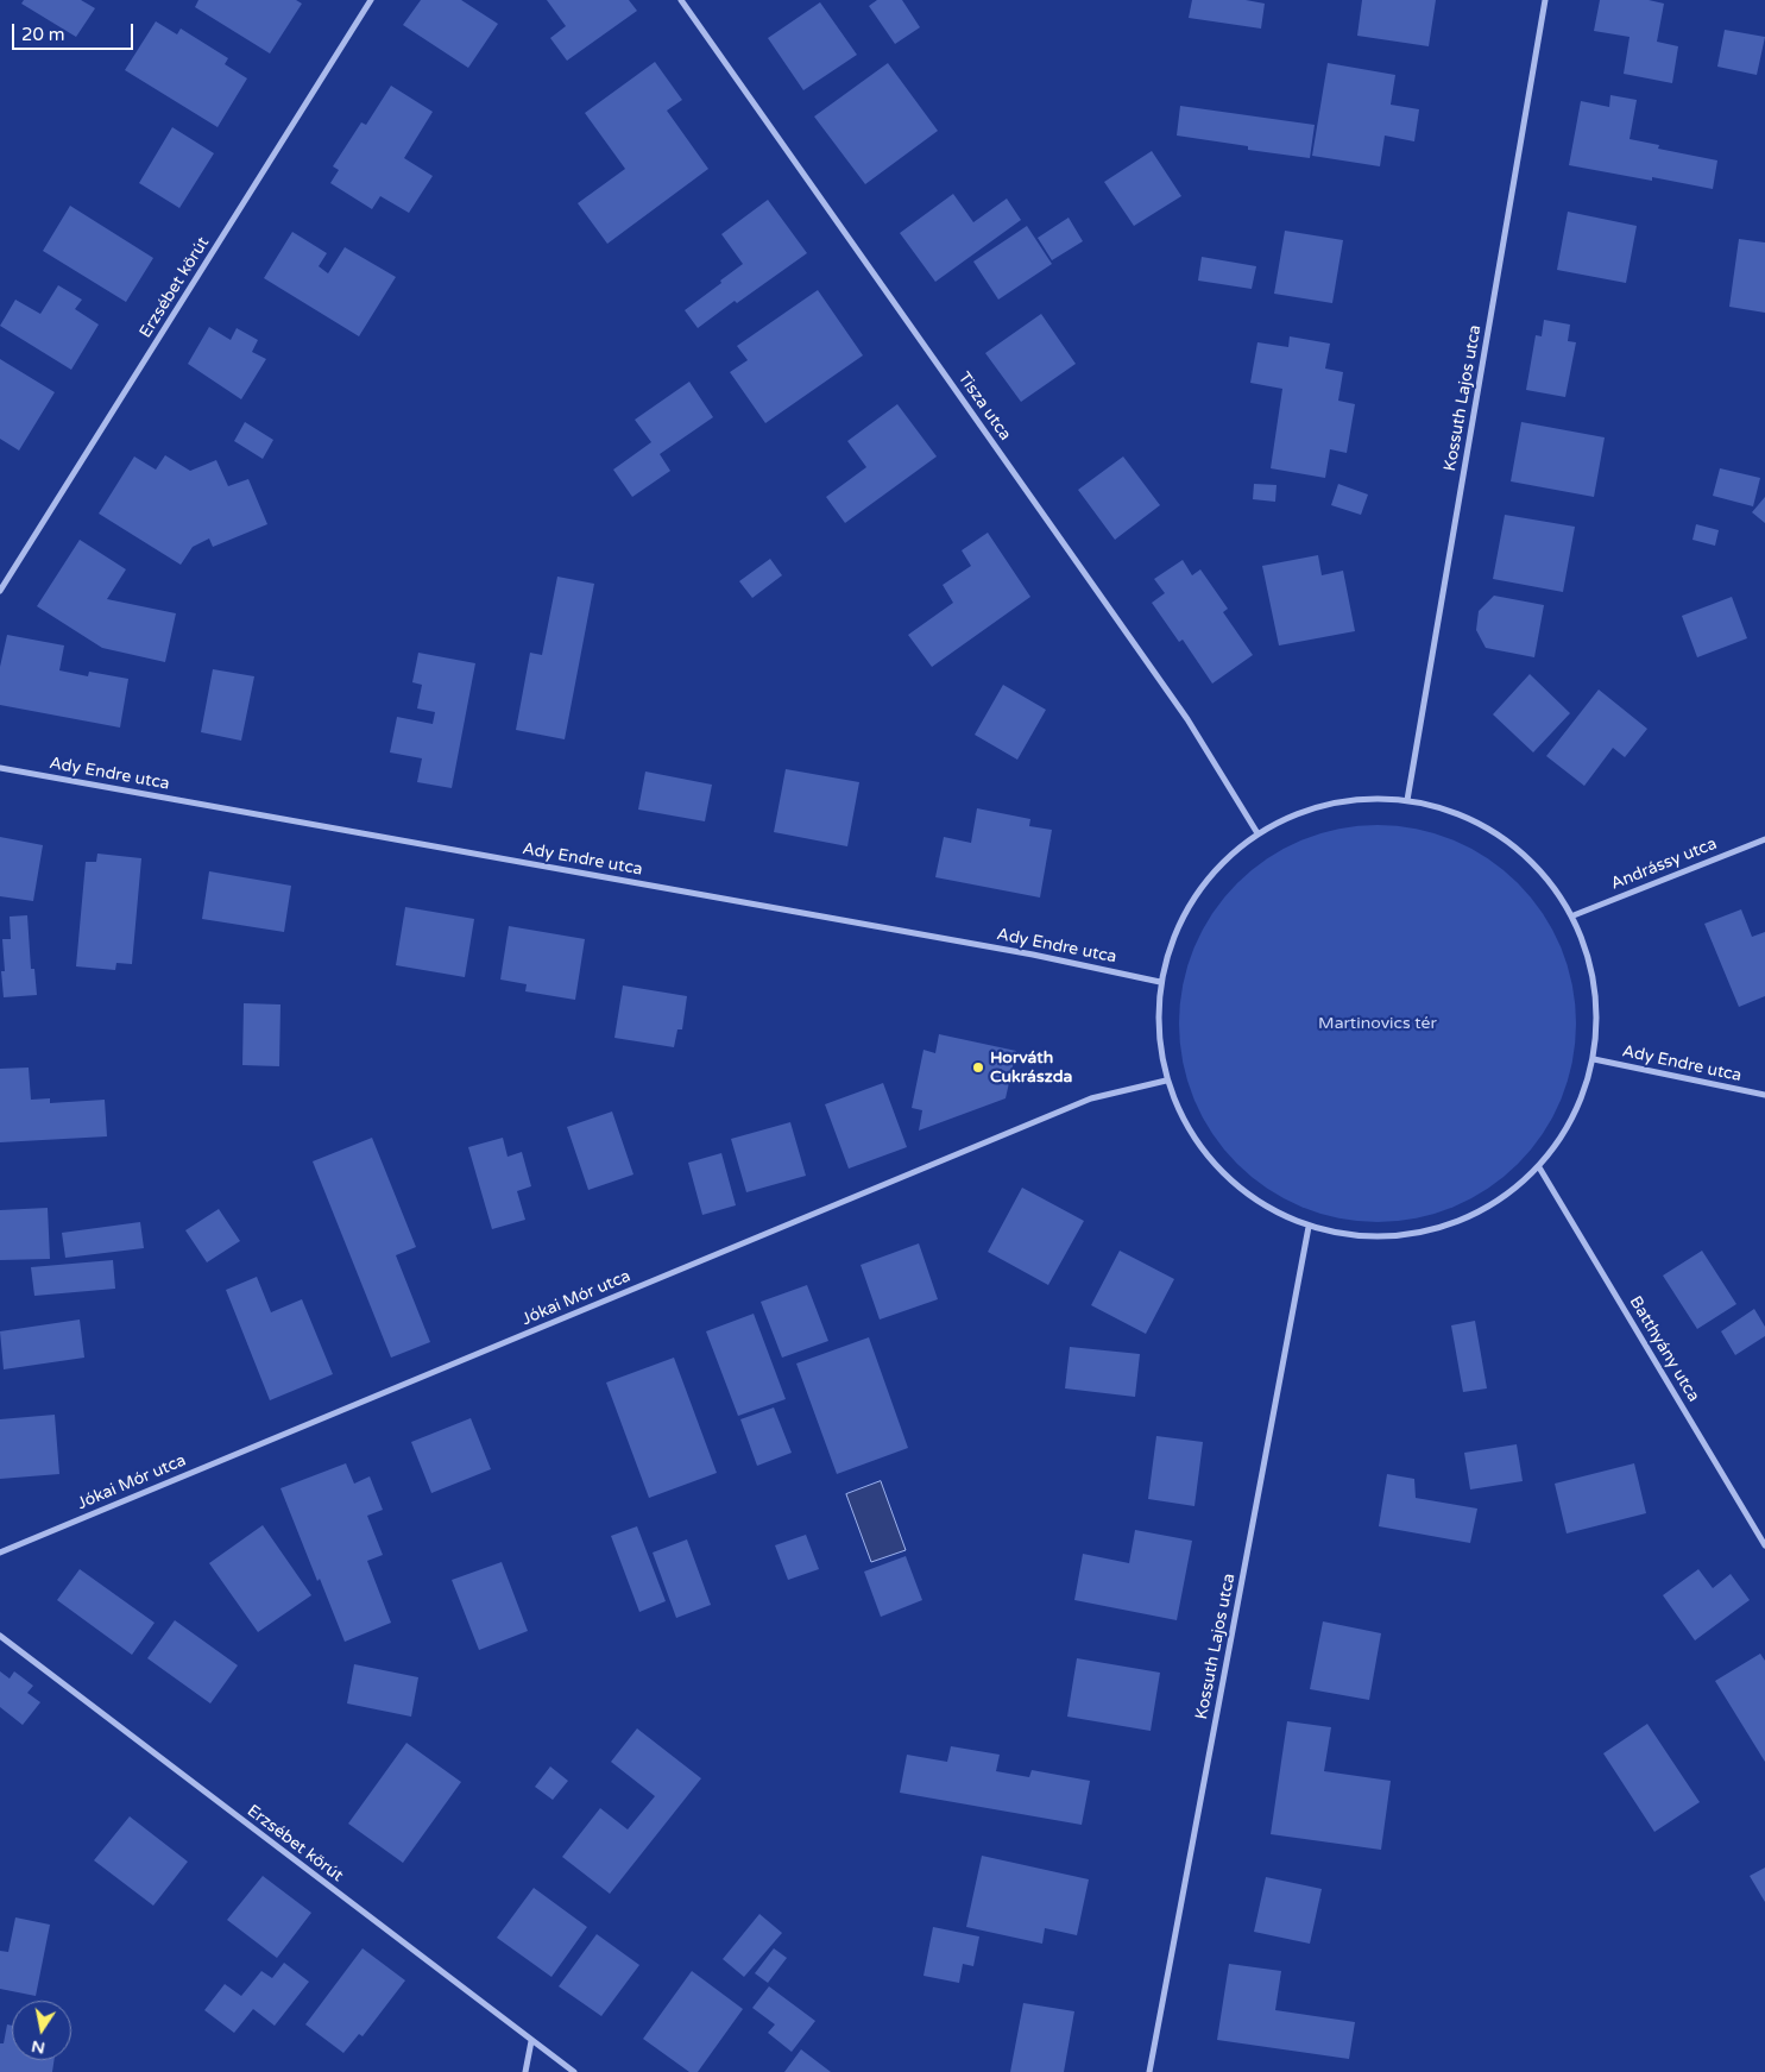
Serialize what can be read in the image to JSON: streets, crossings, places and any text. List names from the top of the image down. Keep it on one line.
{"streets":{"street":["Erzsébet körút","Kossuth Lajos utca","Tisza utca","Ady Endre utca","Andrássy utca","Jókai Mór utca","Batthyány utca"]},"parks":["Martinovics tér"],"places":["Horváth Cukrászda"],"scale_bar":"20 m","north":"bottom"}
